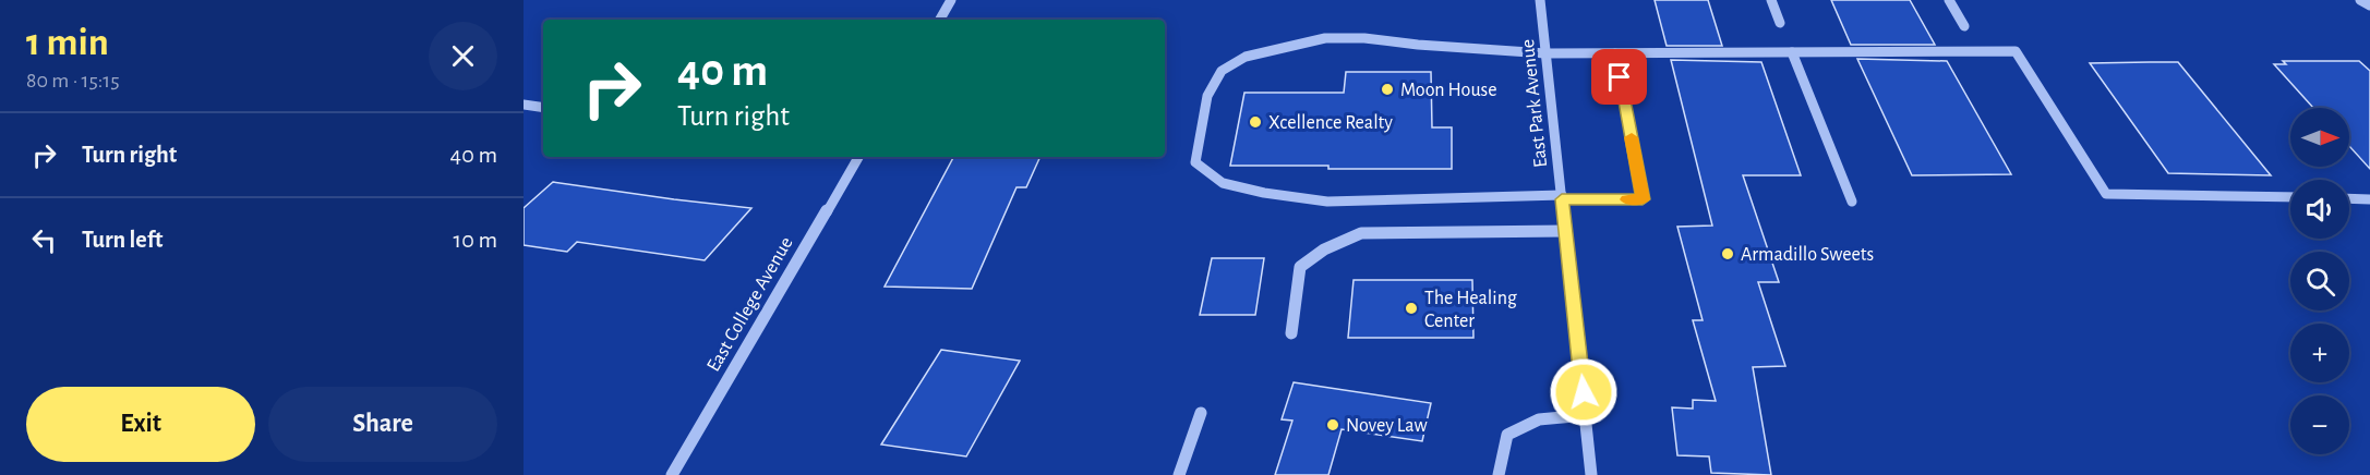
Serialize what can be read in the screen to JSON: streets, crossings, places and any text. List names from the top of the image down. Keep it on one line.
{"streets":{"street":["East Park Avenue","East College Avenue"]},"places":["Moon House","Xcellence Realty","Armadillo Sweets","The Healing Center","Novey Law"],"north":"right","page":{"heading":["1 min","80 m · 15:15"],"turn":["40 m","Turn right"],"map_buttons":["+","−"],"list":[{"name":"Turn right","value":"40 m"},{"name":"Turn left","value":"10 m"}],"buttons":["Exit","Share"]}}
